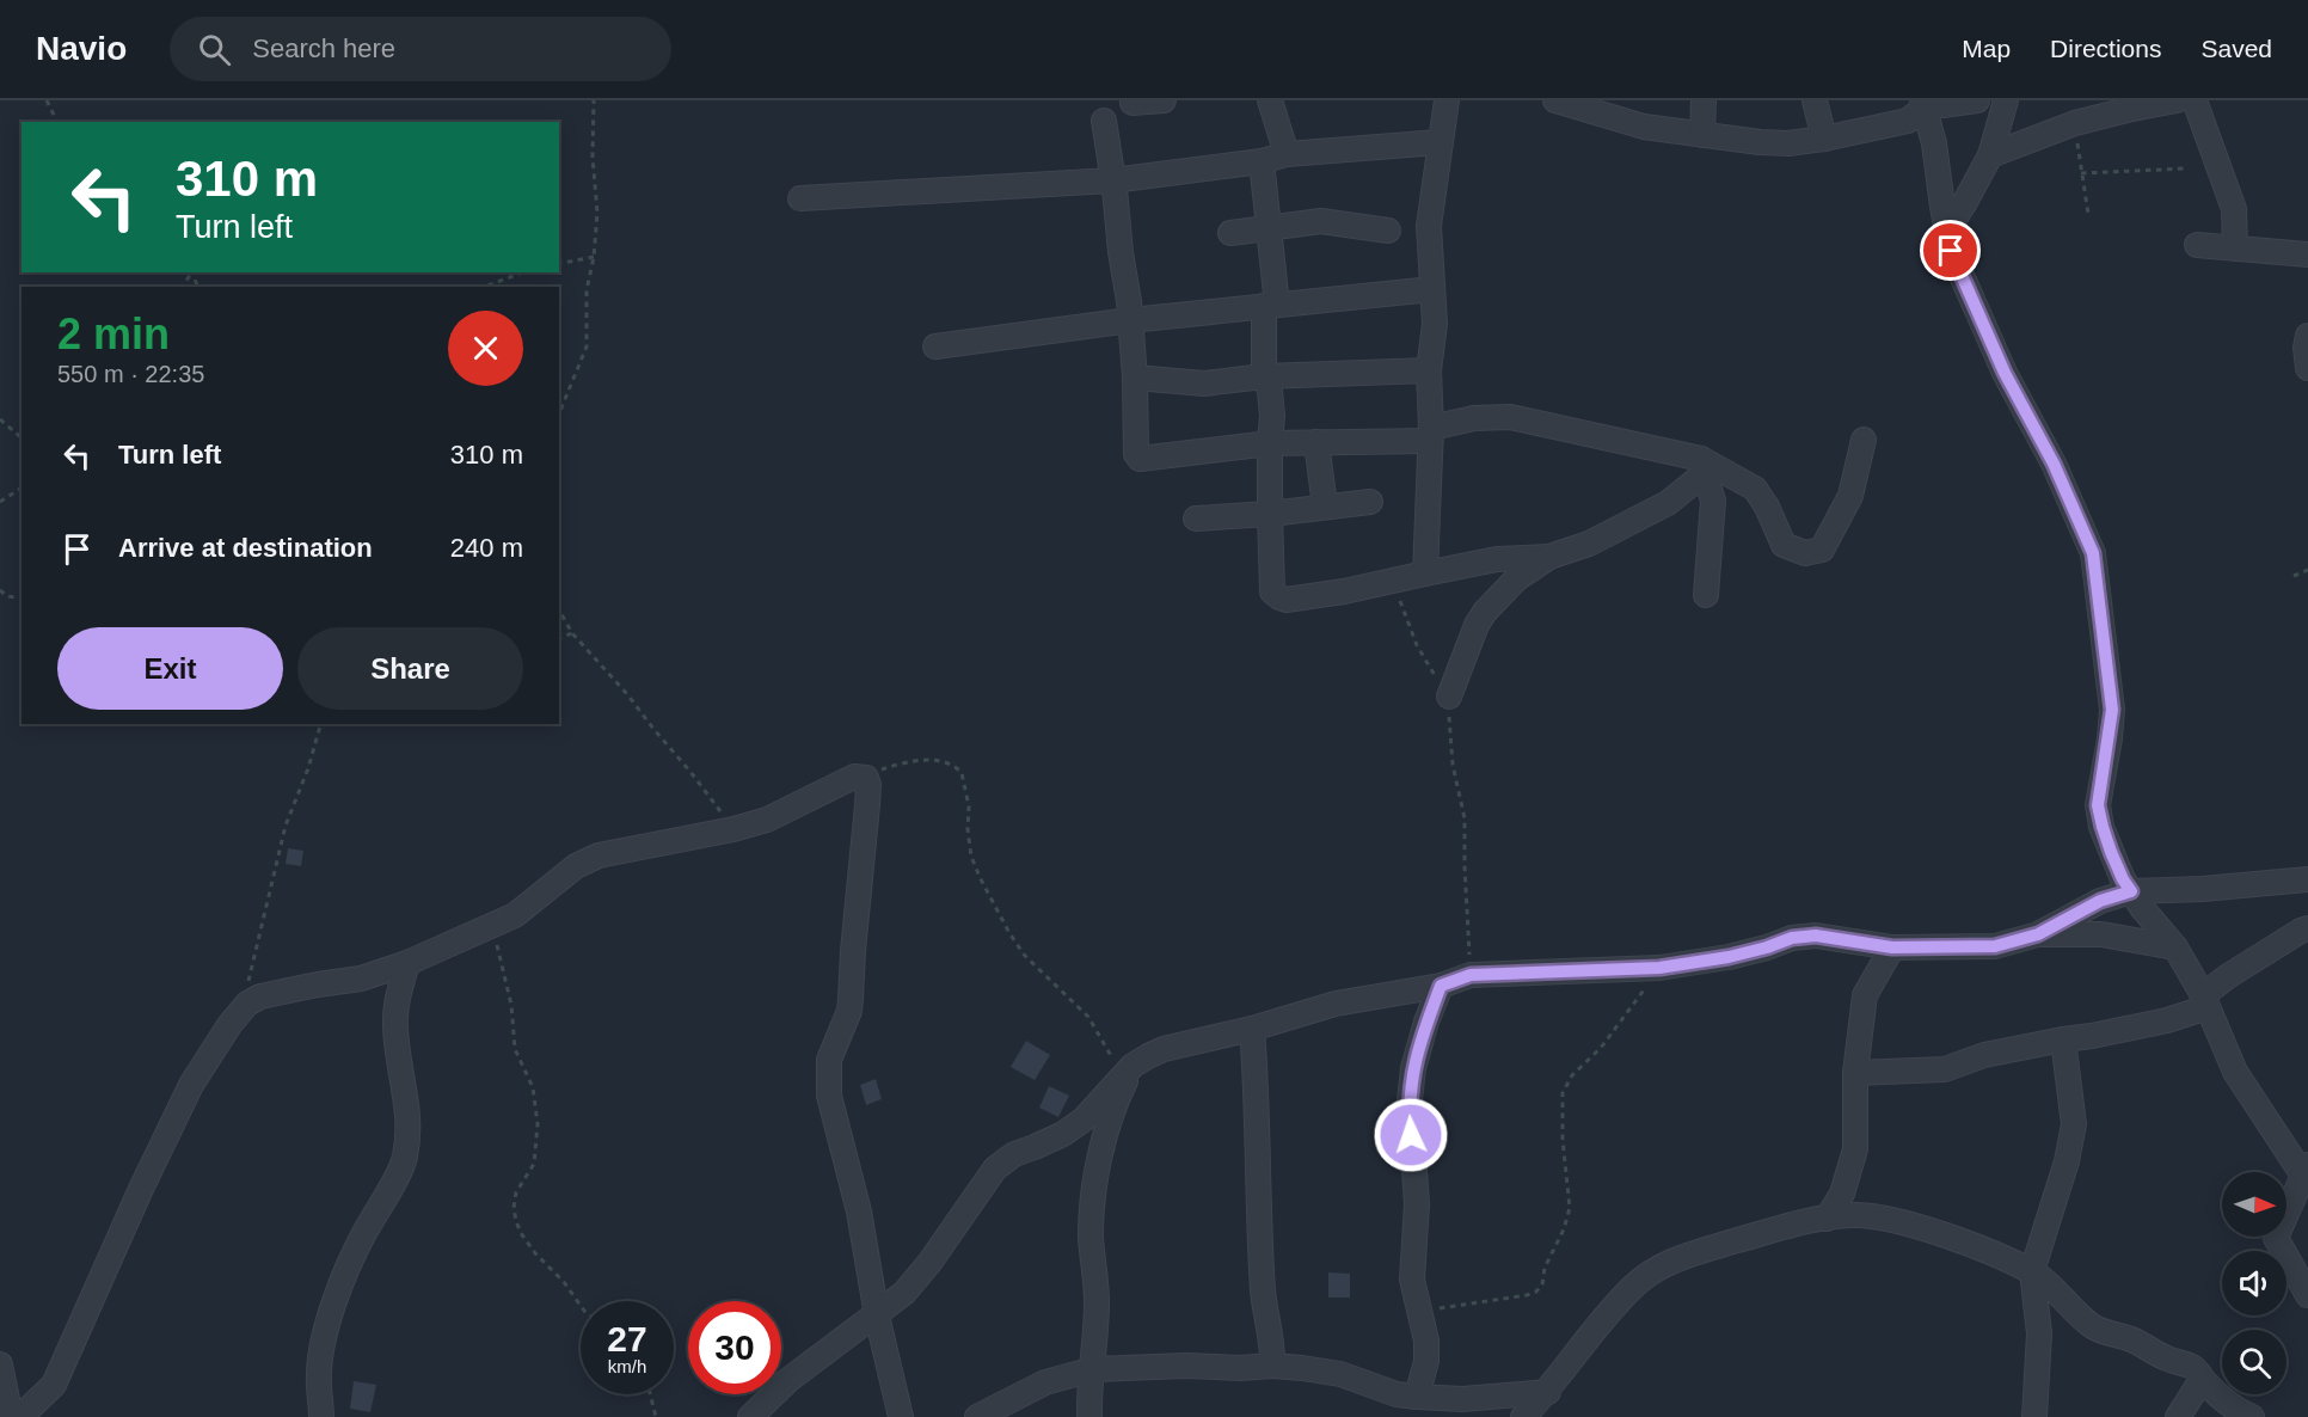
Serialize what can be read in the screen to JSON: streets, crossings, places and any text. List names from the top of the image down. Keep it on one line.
{"north":"right","page":{"header":"Navio","search":"Search here","nav":["Map","Directions","Saved"],"turn":["310 m","Turn left"],"heading":["2 min","550 m · 22:35"],"list":[{"name":"Turn left","value":"310 m"},{"name":"Arrive at destination","value":"240 m"}],"buttons":["Exit","Share"],"speed":"27 km/h","limit":"30"}}
